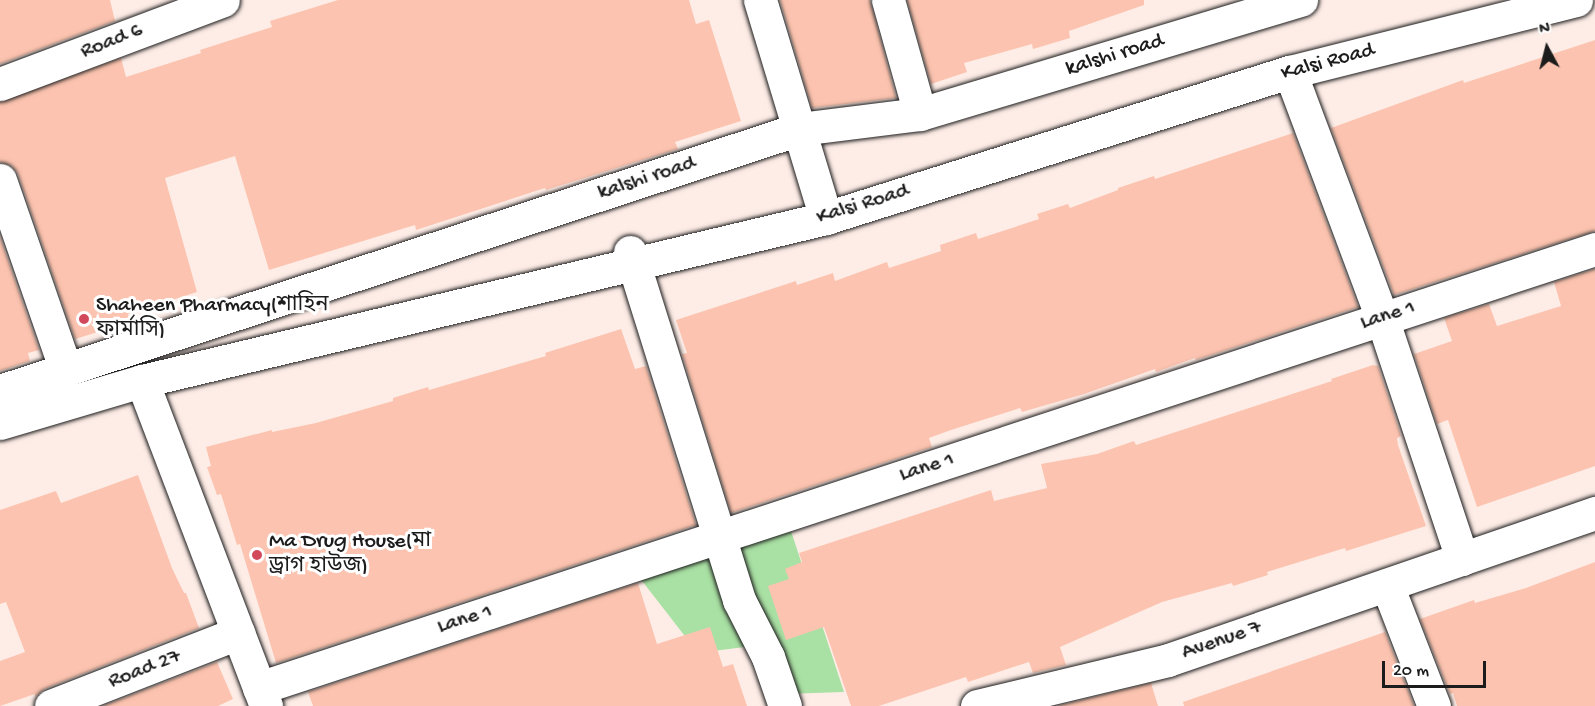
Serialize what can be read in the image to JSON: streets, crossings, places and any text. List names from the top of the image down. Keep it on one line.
{"streets":{"street":["Road 6","kalshi road","Kalsi Road","Lane 1","Avenue 7","Road 27"]},"places":["Shaheen Pharmacy(শাহিন ফার্মাসি)","Ma Drug House(মা ড্রাগ হাউজ)"],"scale_bar":"20 m","north":"top"}
